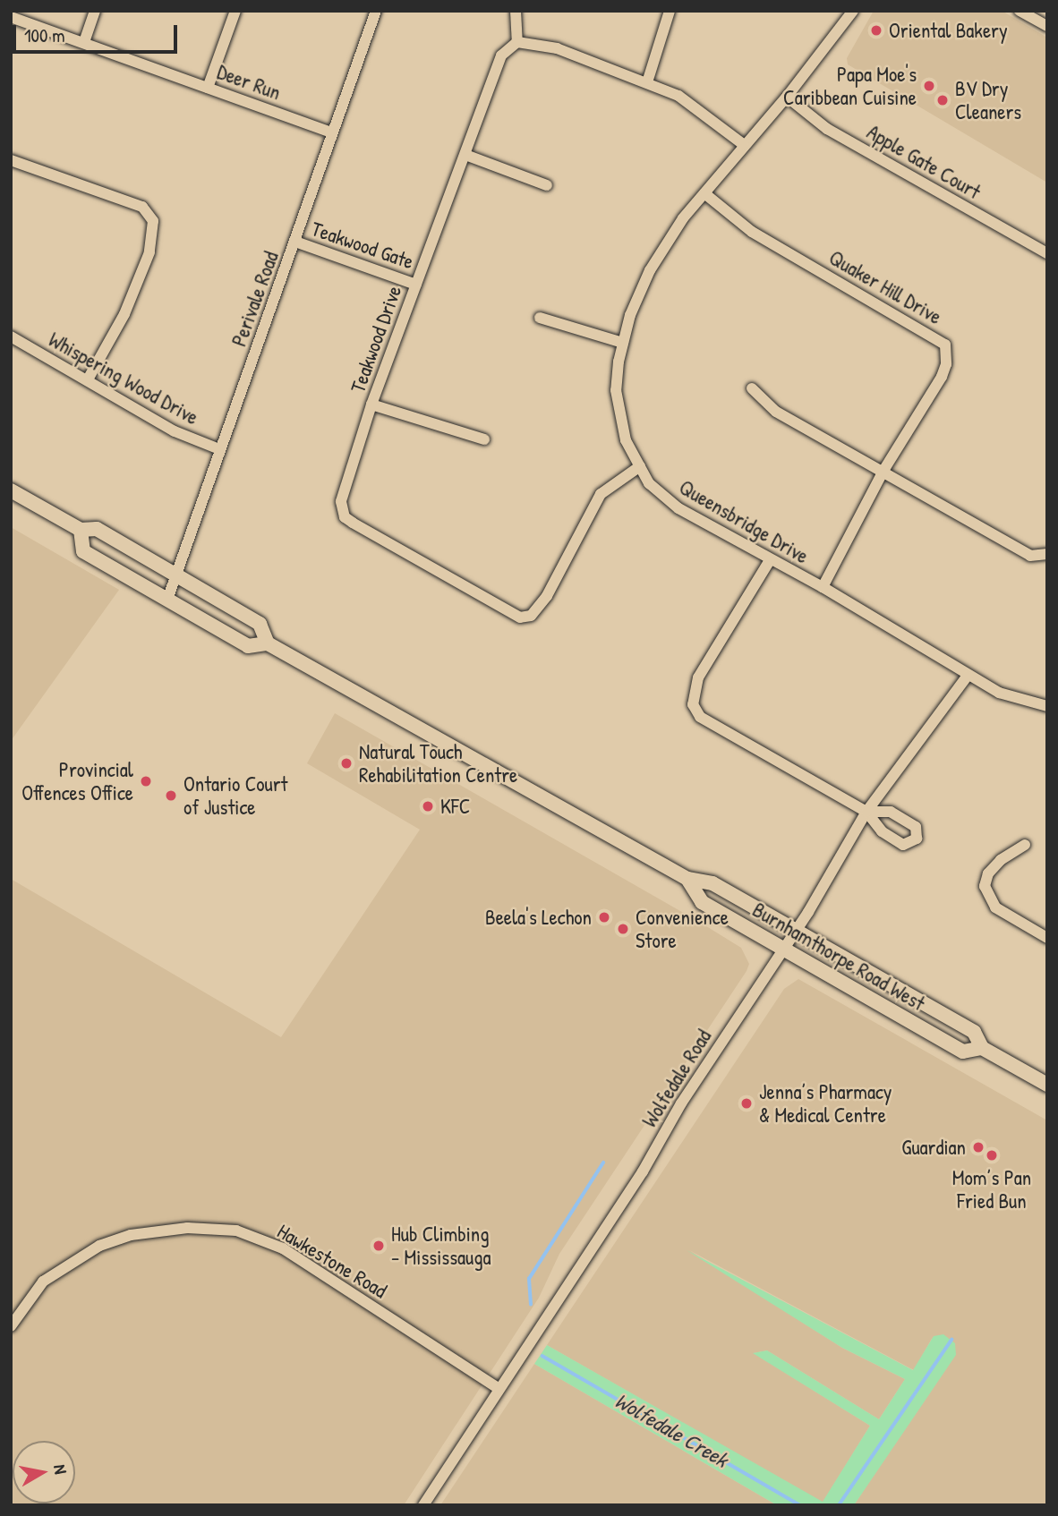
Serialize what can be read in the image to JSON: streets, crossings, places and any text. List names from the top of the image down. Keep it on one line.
{"streets":{"main road":["Burnhamthorpe Road West"],"street":["Deer Run","Apple Gate Court","Teakwood Gate","Quaker Hill Drive","Perivale Road","Teakwood Drive","Whispering Wood Drive","Queensbridge Drive","Wolfedale Road","Hawkestone Road"]},"crossings":[["Deer Run","Perivale Road"],["Apple Gate Court","Queensbridge Drive"],["Teakwood Gate","Perivale Road"],["Teakwood Gate","Teakwood Drive"],["Quaker Hill Drive","Queensbridge Drive"],["Perivale Road","Whispering Wood Drive"],["Perivale Road","Burnhamthorpe Road West"],["Teakwood Drive","Queensbridge Drive"],["Queensbridge Drive","Wolfedale Road"],["Burnhamthorpe Road West","Wolfedale Road"],["Wolfedale Road","Hawkestone Road"]],"water":["Wolfedale Creek"],"places":["Oriental Bakery","Papa Moe's Caribbean Cuisine","BV Dry Cleaners","Natural Touch Rehabilitation Centre","Provincial Offences Office","Ontario Court of Justice","KFC","Beela's Lechon","Convenience Store","Jenna’s Pharmacy & Medical Centre","Guardian","Mom’s Pan Fried Bun","Hub Climbing - Mississauga"],"scale_bar":"100 m","north":"right"}
